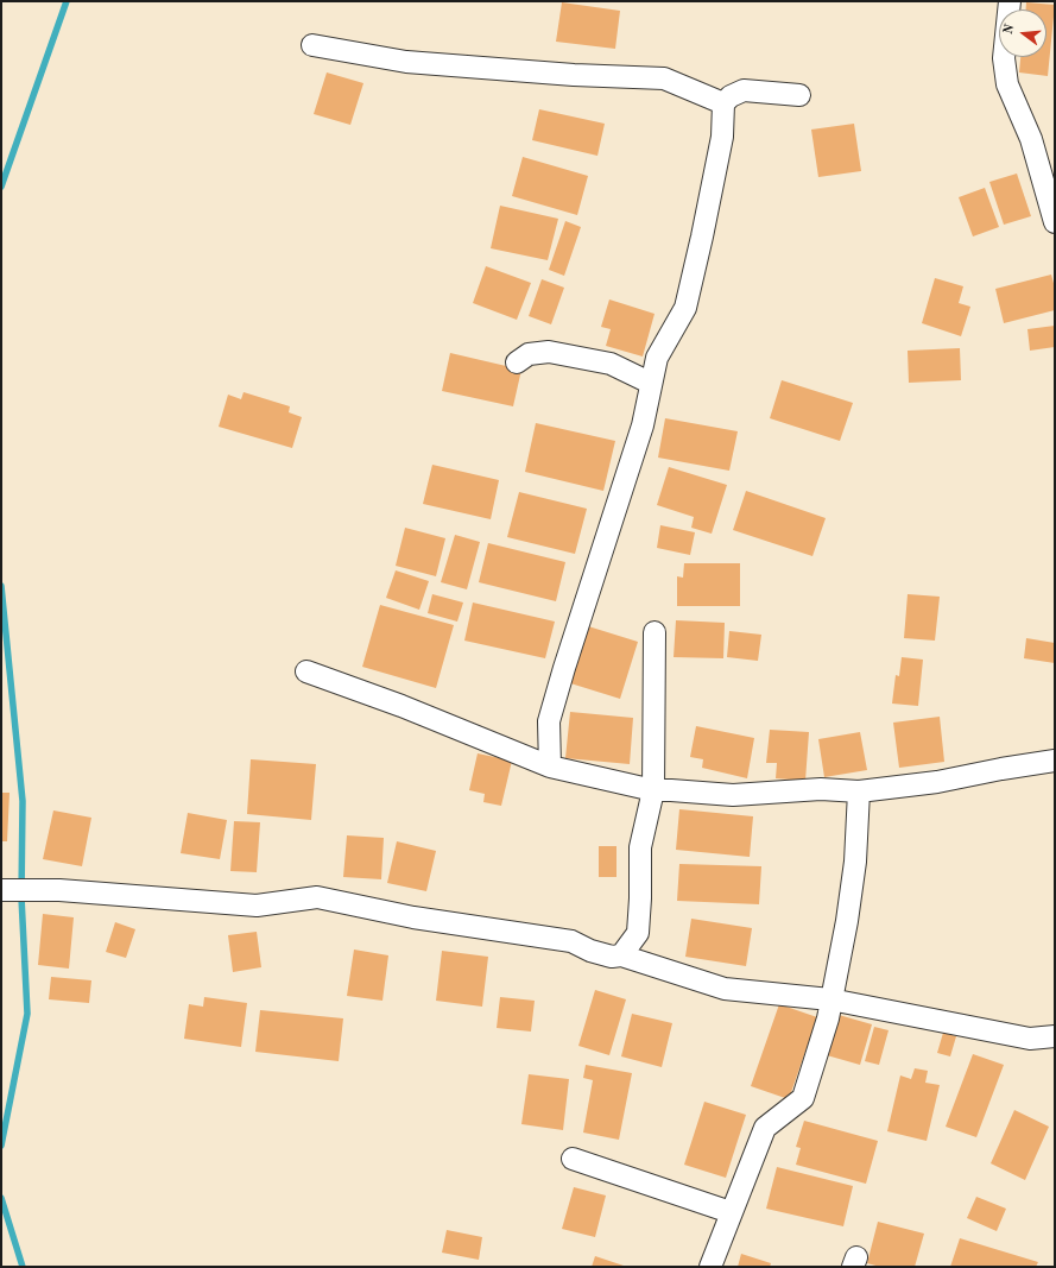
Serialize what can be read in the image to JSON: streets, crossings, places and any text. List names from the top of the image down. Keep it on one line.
{"north":"left"}
